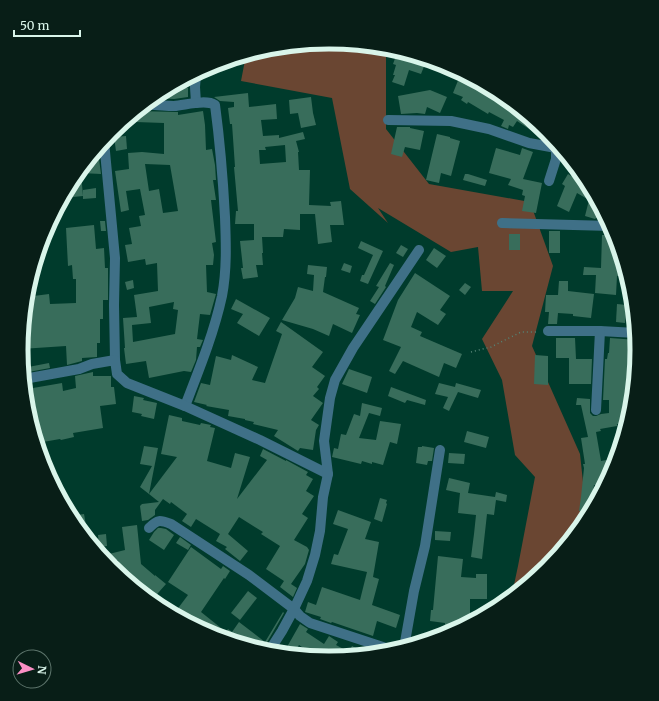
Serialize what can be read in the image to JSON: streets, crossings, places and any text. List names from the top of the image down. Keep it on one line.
{"scale_bar":"50 m","north":"right"}
